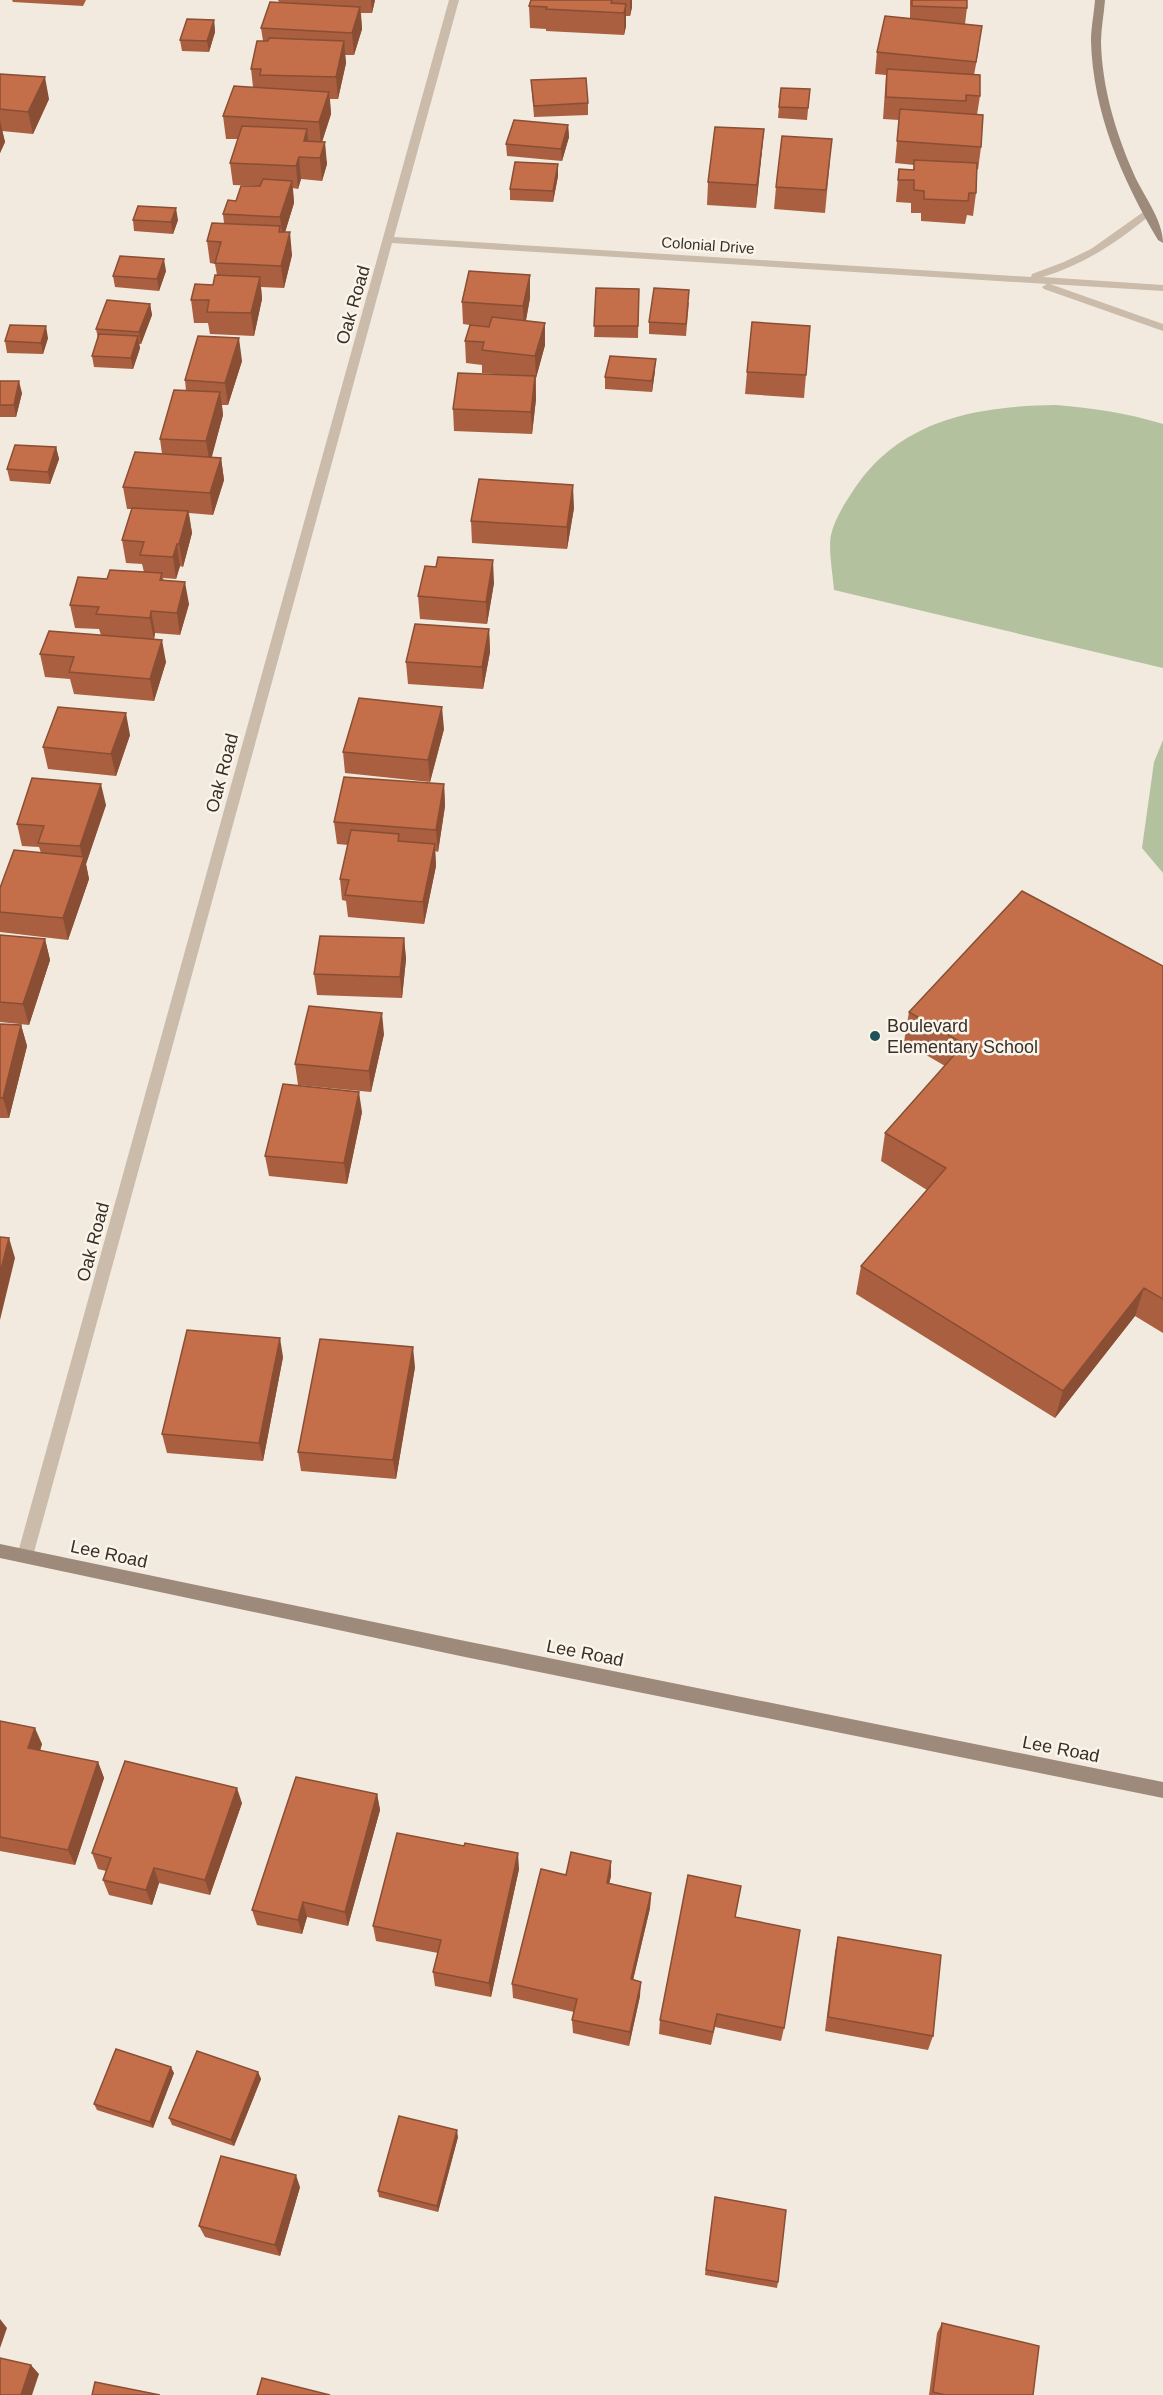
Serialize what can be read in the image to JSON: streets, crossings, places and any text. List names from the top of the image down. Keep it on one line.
{"streets":{"main road":["Lee Road"],"street":["Colonial Drive","Oak Road"]},"crossings":[["Colonial Drive","Oak Road"],["Oak Road","Lee Road"]],"places":["Boulevard Elementary School"]}
